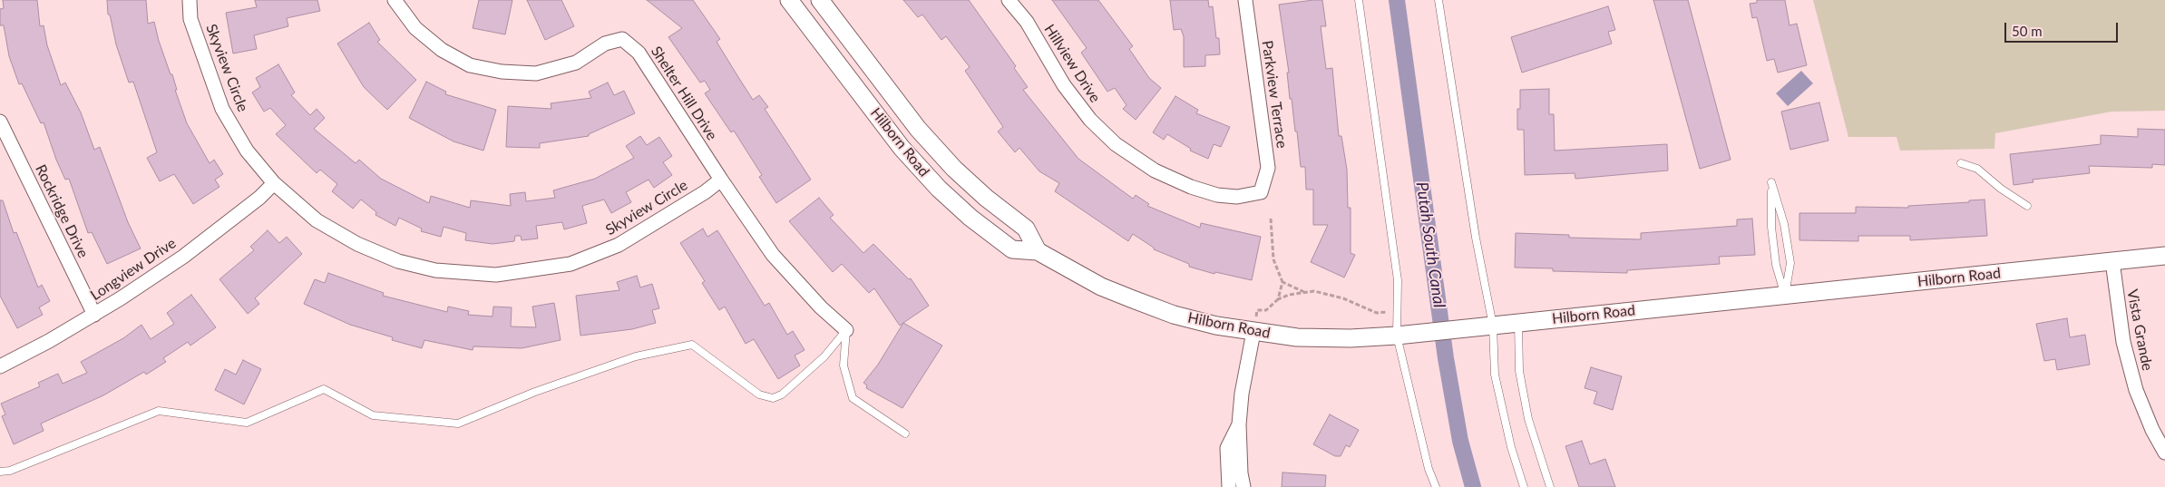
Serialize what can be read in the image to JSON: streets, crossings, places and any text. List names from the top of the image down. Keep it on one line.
{"streets":{"street":["Hillview Drive","Skyview Circle","Shelter Hill Drive","Parkview Terrace","Hilborn Road","Rockridge Drive","Longview Drive","Vista Grande"]},"crossings":[["Hillview Drive","Parkview Terrace"],["Skyview Circle","Shelter Hill Drive"],["Skyview Circle","Longview Drive"],["Hilborn Road","Vista Grande"],["Rockridge Drive","Longview Drive"]],"water":["Putah South Canal"],"scale_bar":"50 m"}
